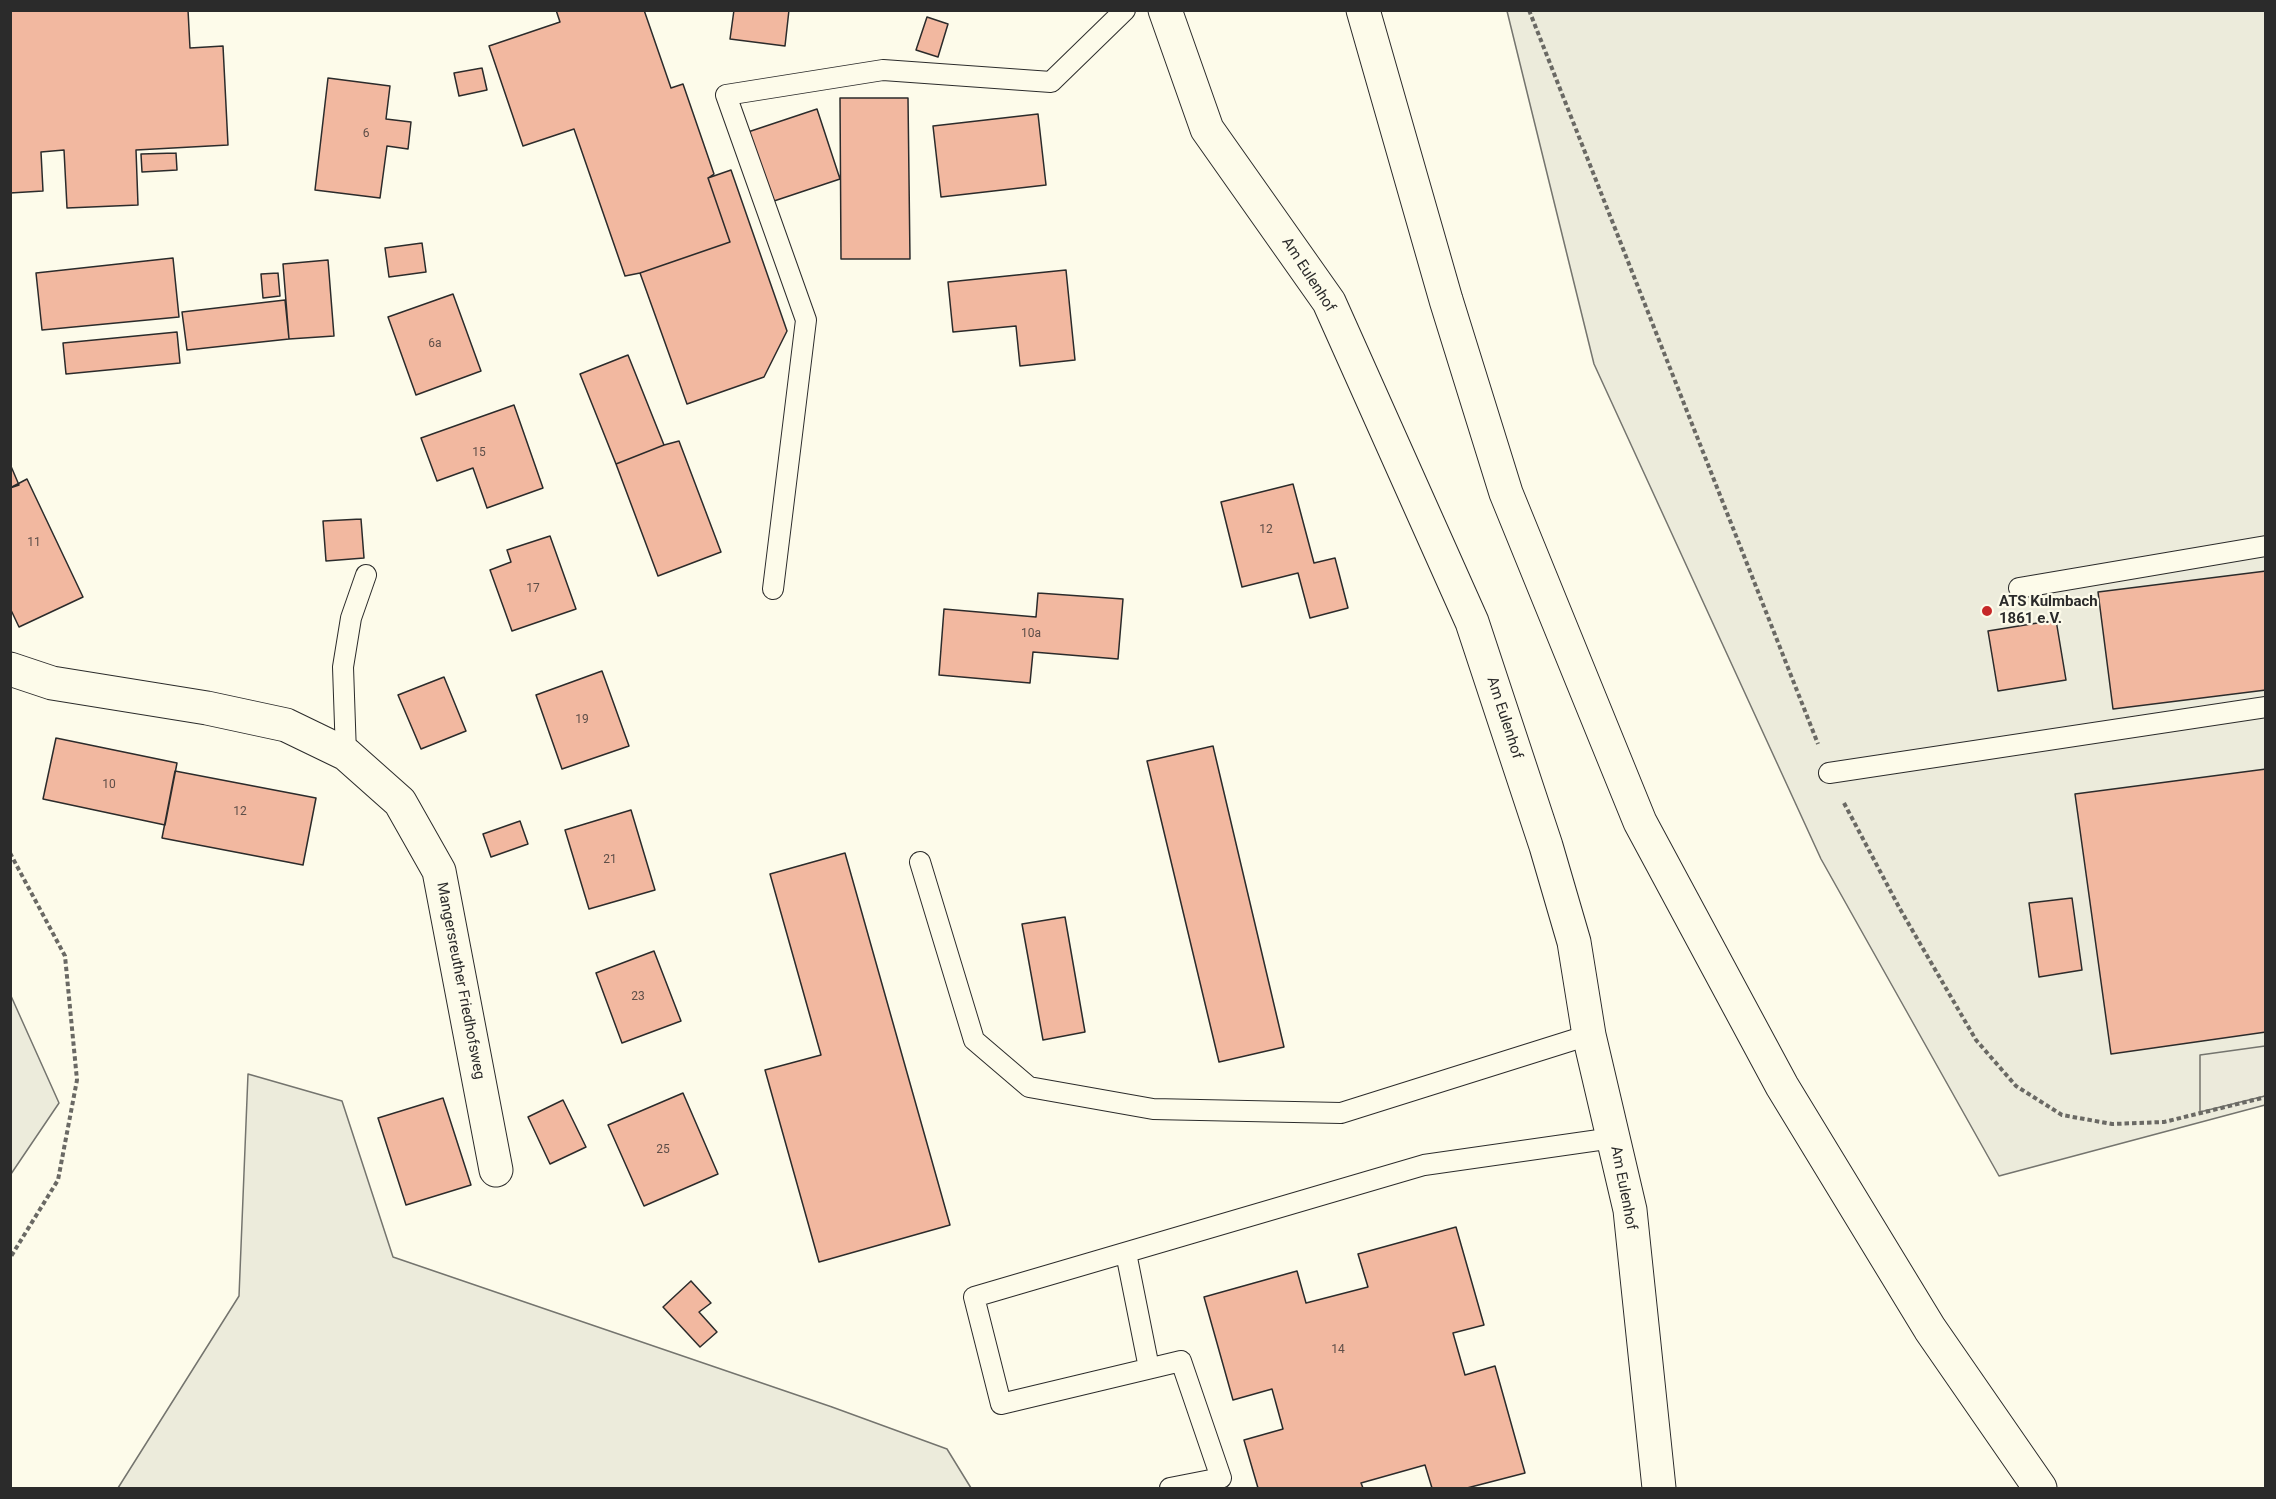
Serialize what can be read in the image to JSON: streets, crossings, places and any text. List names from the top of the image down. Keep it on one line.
{"streets":{"street":["Am Eulenhof","Mangersreuther Friedhofsweg"]},"places":["ATS Kulmbach 1861 e.V."],"house_numbers":["6","6a","15","12","11","17","10a","19","10","12","21","23","25","14"]}
